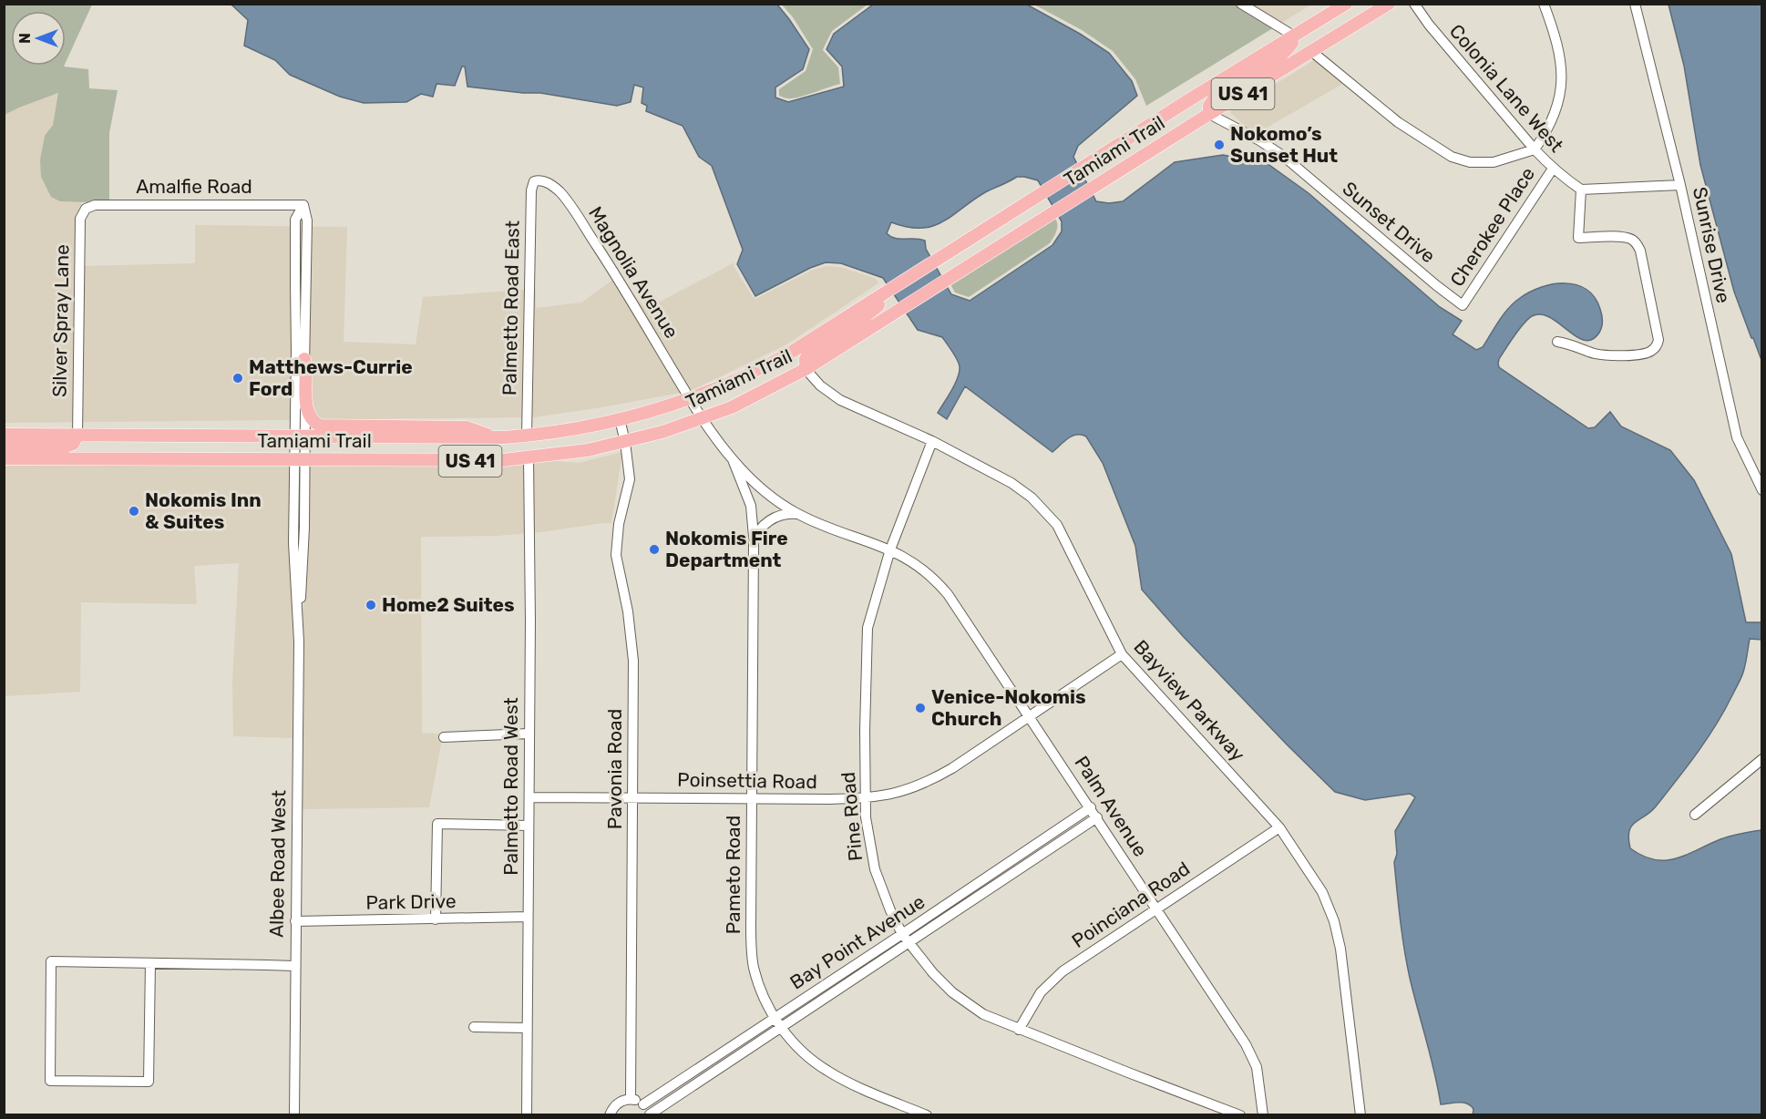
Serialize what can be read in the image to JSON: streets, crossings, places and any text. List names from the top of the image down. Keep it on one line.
{"streets":{"main road":["US 41","Tamiami Trail"],"street":["Colonia Lane West","Amalfie Road","Sunset Drive","Cherokee Place","Sunrise Drive","Magnolia Avenue","Palmetto Road East","Silver Spray Lane","Bayview Parkway","Pavonia Road","Poinsettia Road","Palmetto Road West","Palm Avenue","Pine Road","Albee Road West","Pameto Road","Park Drive","Poinciana Road","Bay Point Avenue"]},"crossings":[["Colonia Lane West","Cherokee Place"],["Tamiami Trail","Sunset Drive"],["Tamiami Trail","Magnolia Avenue"],["Tamiami Trail","Palmetto Road East"],["Tamiami Trail","Silver Spray Lane"],["Tamiami Trail","Bayview Parkway"],["Tamiami Trail","Pavonia Road"],["Tamiami Trail","Palmetto Road West"],["Tamiami Trail","Palm Avenue"],["Tamiami Trail","Albee Road West"],["Amalfie Road","Silver Spray Lane"],["Sunset Drive","Cherokee Place"],["Magnolia Avenue","Palmetto Road East"],["Magnolia Avenue","Palm Avenue"],["Bayview Parkway","Poinsettia Road"],["Bayview Parkway","Pine Road"],["Bayview Parkway","Poinciana Road"],["Pavonia Road","Poinsettia Road"],["Poinsettia Road","Palmetto Road West"],["Poinsettia Road","Palm Avenue"],["Poinsettia Road","Pine Road"],["Poinsettia Road","Pameto Road"],["Palmetto Road West","Park Drive"],["Palm Avenue","Pine Road"],["Palm Avenue","Pameto Road"],["Palm Avenue","Poinciana Road"],["Palm Avenue","Bay Point Avenue"],["Pine Road","Poinciana Road"],["Pine Road","Bay Point Avenue"],["Albee Road West","Park Drive"],["Pameto Road","Bay Point Avenue"]],"places":["Nokomo’s Sunset Hut","Matthews-Currie Ford","Nokomis Inn & Suites","Nokomis Fire Department","Home2 Suites","Venice-Nokomis Church"],"north":"left"}
